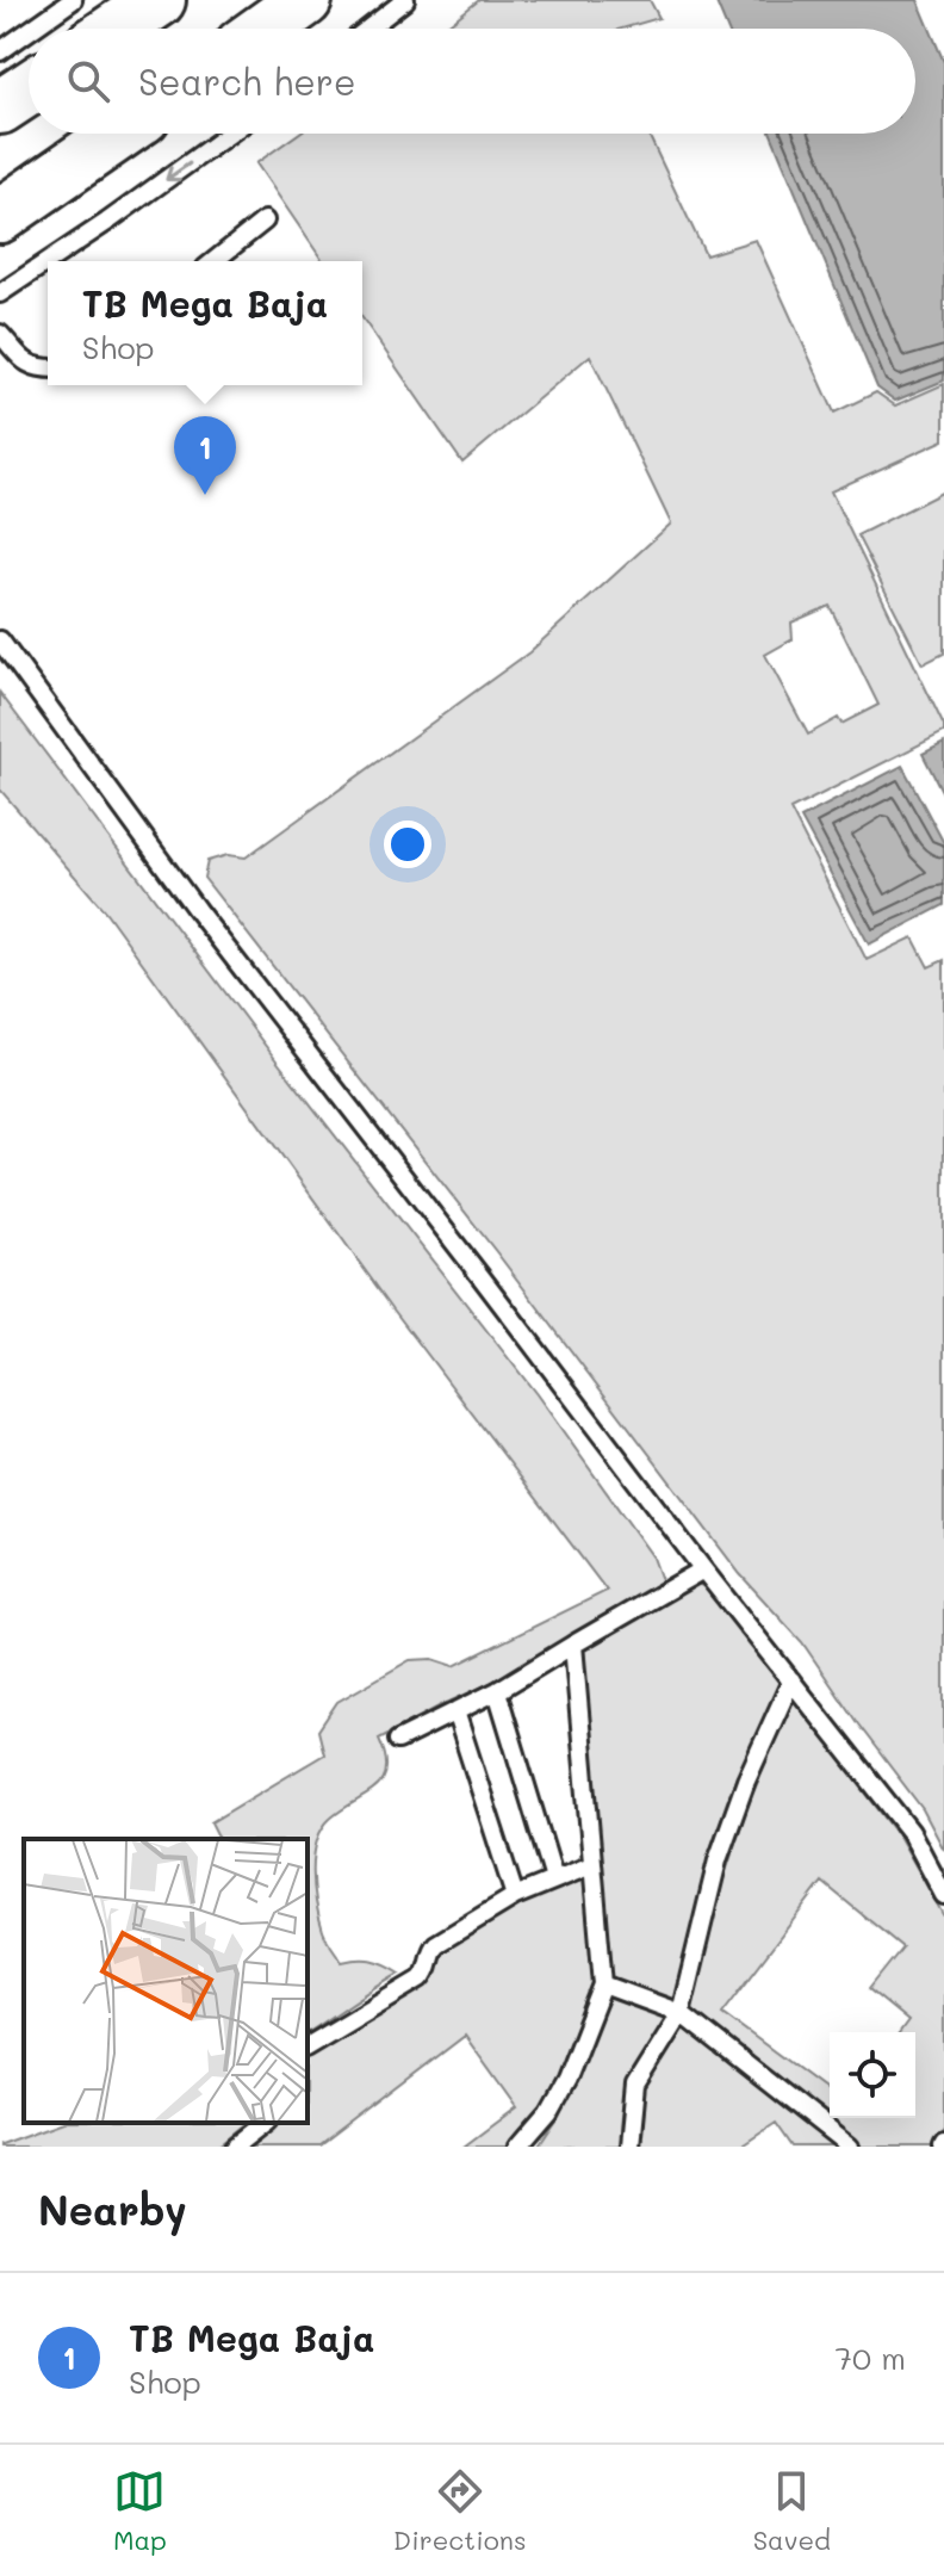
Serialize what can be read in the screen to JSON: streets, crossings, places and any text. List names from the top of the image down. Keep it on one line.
{"page":{"search":"Search here","popup":["TB Mega Baja","Shop"],"pins":"1","heading":"Nearby","list":[{"mark":"1","name":"TB Mega Baja","note":"Shop","value":"70 m"}],"nav":["Map","Directions","Saved"]}}
